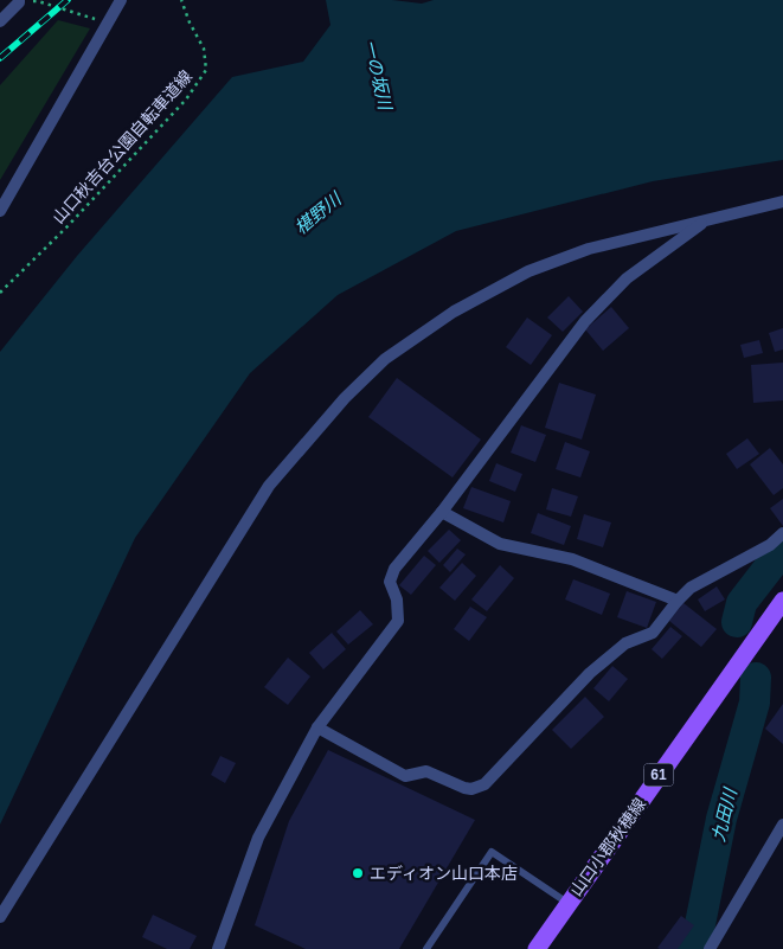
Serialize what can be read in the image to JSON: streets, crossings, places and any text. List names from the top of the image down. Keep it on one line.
{"streets":{"main road":["61","山口小郡秋穂線"],"path":["山口秋吉台公園自転車道線"]},"water":["一の坂川","椹野川","九田川"],"places":["エディオン山口本店"]}
